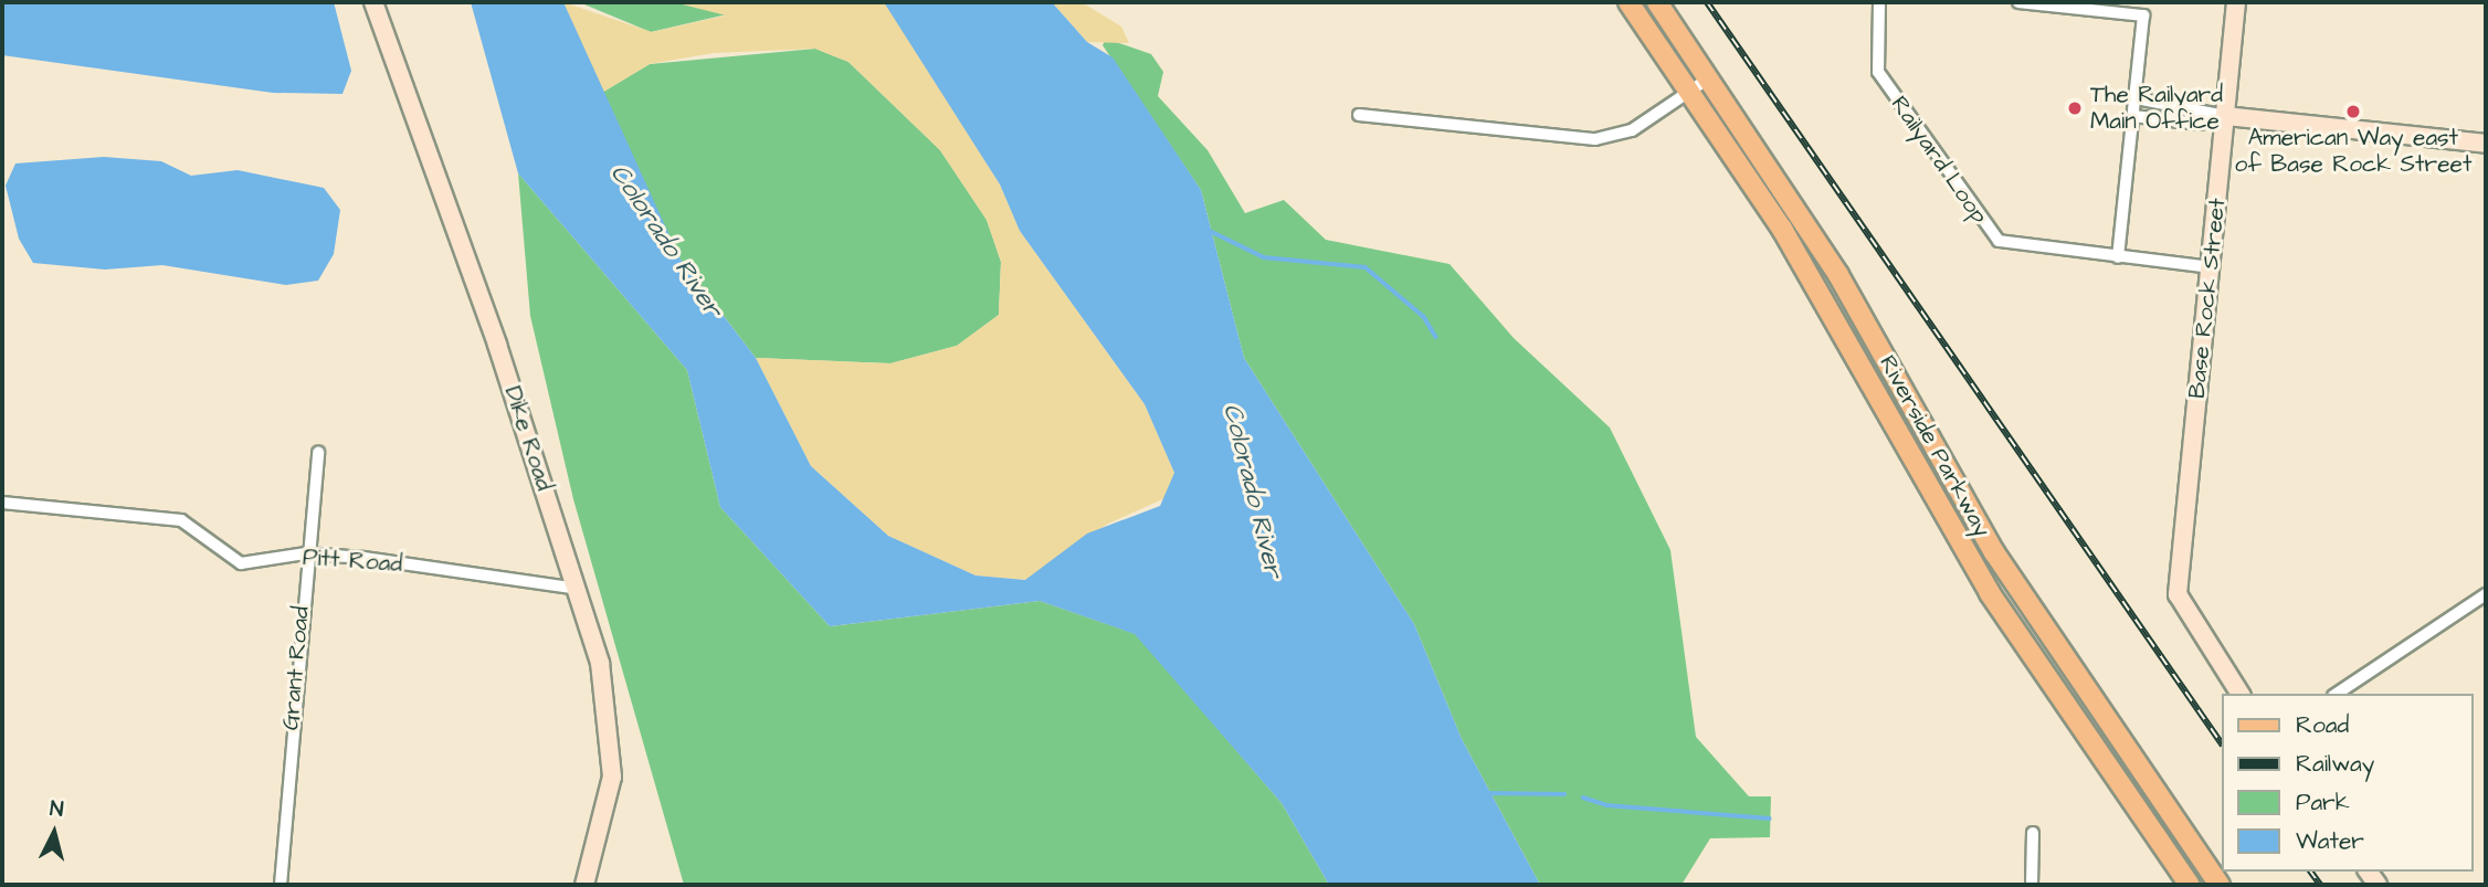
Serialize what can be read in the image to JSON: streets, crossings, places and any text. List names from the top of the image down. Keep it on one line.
{"streets":{"main road":["Riverside Parkway"],"street":["Railyard Loop","Base Rock Street","Dike Road","Pitt Road","Grant Road"]},"crossings":[["Railyard Loop","Base Rock Street"],["Dike Road","Pitt Road"],["Pitt Road","Grant Road"]],"water":["Colorado River"],"places":["The Railyard Main Office","American Way east of Base Rock Street"],"legend":["Road","Railway","Park","Water"],"north":"top"}
